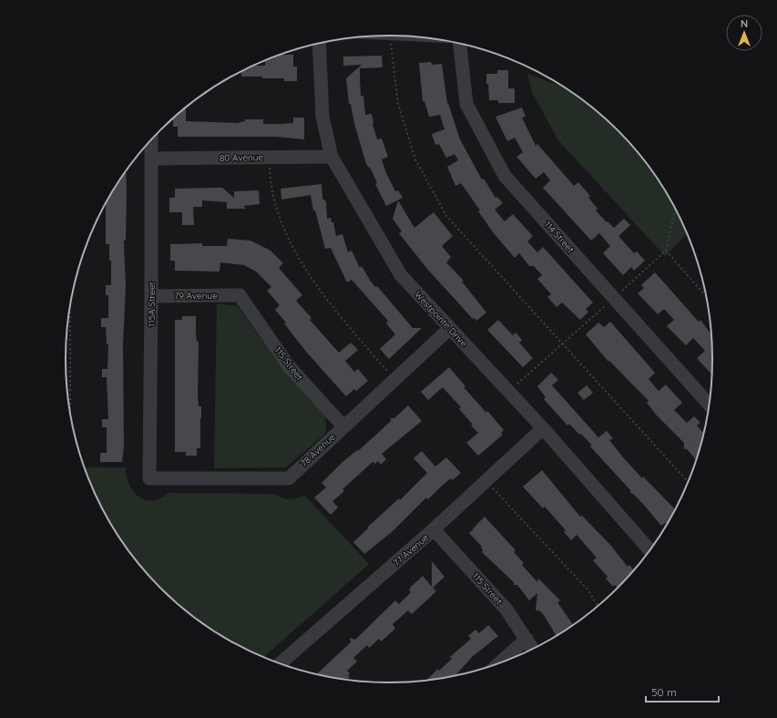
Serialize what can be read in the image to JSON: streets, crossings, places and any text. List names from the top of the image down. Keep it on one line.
{"streets":{"street":["80 Avenue","114 Street","79 Avenue","115A Street","Westpointe Drive","115 Street","78 Avenue","77 Avenue"]},"crossings":[["80 Avenue","115A Street"],["80 Avenue","Westpointe Drive"],["79 Avenue","115A Street"],["79 Avenue","115 Street"],["115A Street","78 Avenue"],["Westpointe Drive","78 Avenue"],["Westpointe Drive","77 Avenue"],["115 Street","78 Avenue"],["115 Street","77 Avenue"]],"scale_bar":"50 m","north":"top"}
